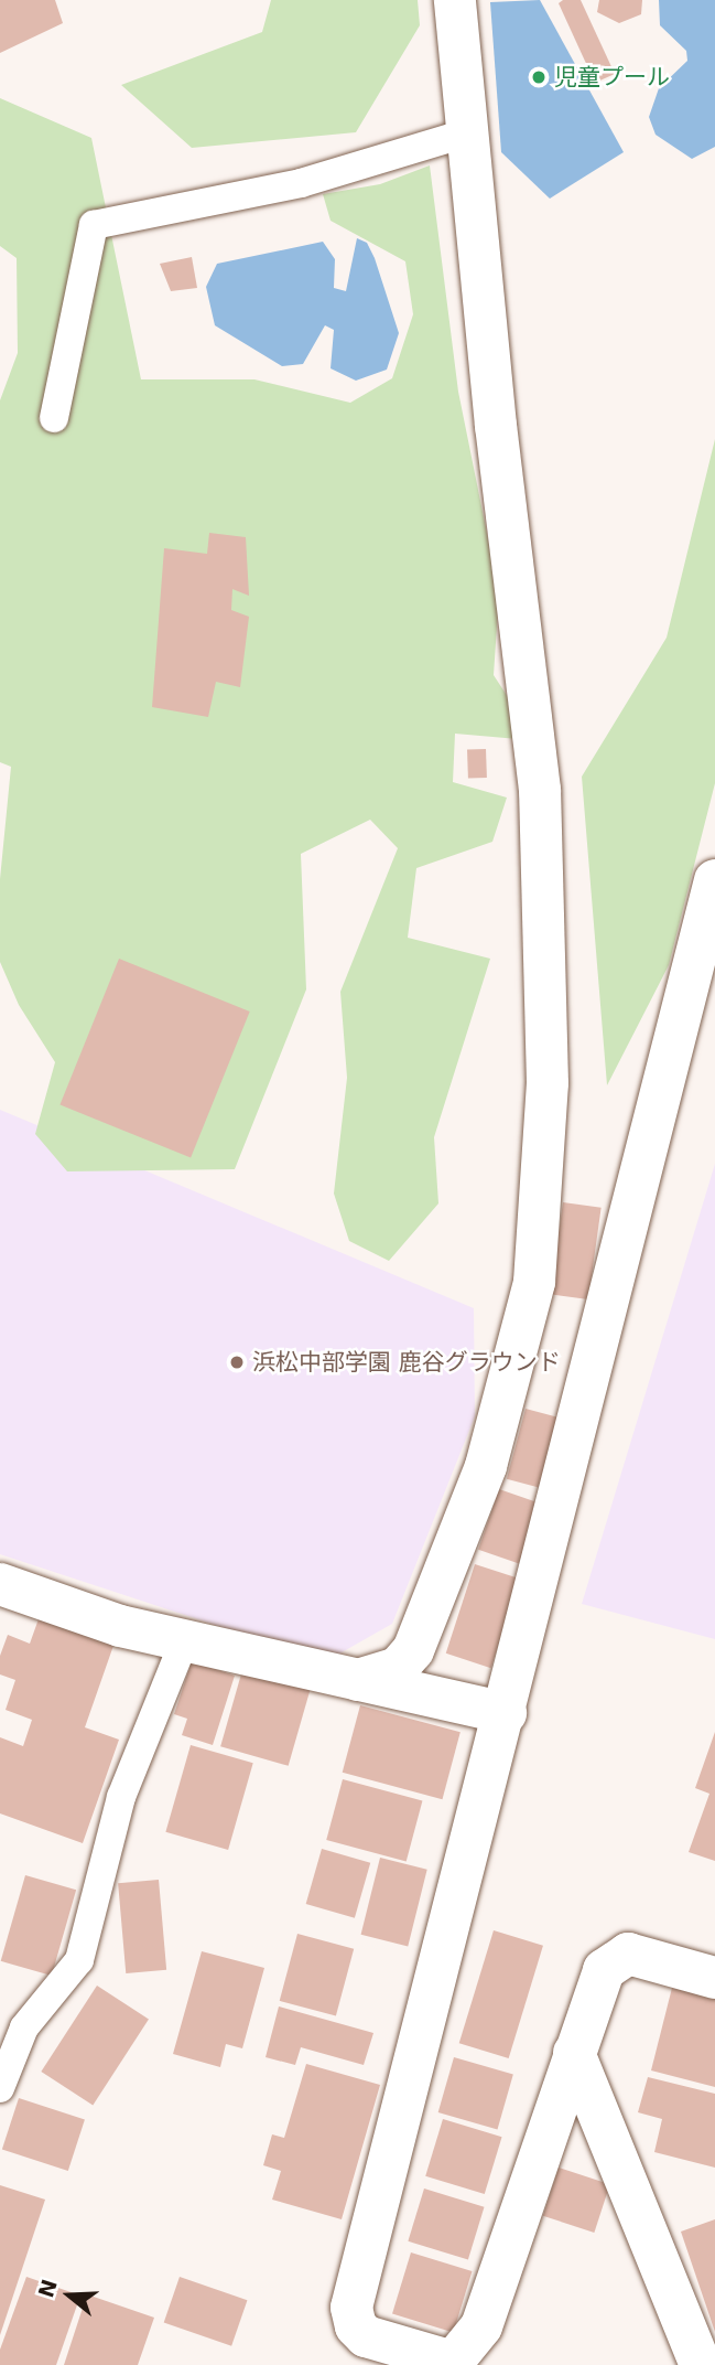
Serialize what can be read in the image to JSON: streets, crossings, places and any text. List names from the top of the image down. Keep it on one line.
{"places":["児童プール","浜松中部学園 鹿谷グラウンド"],"north":"left"}
